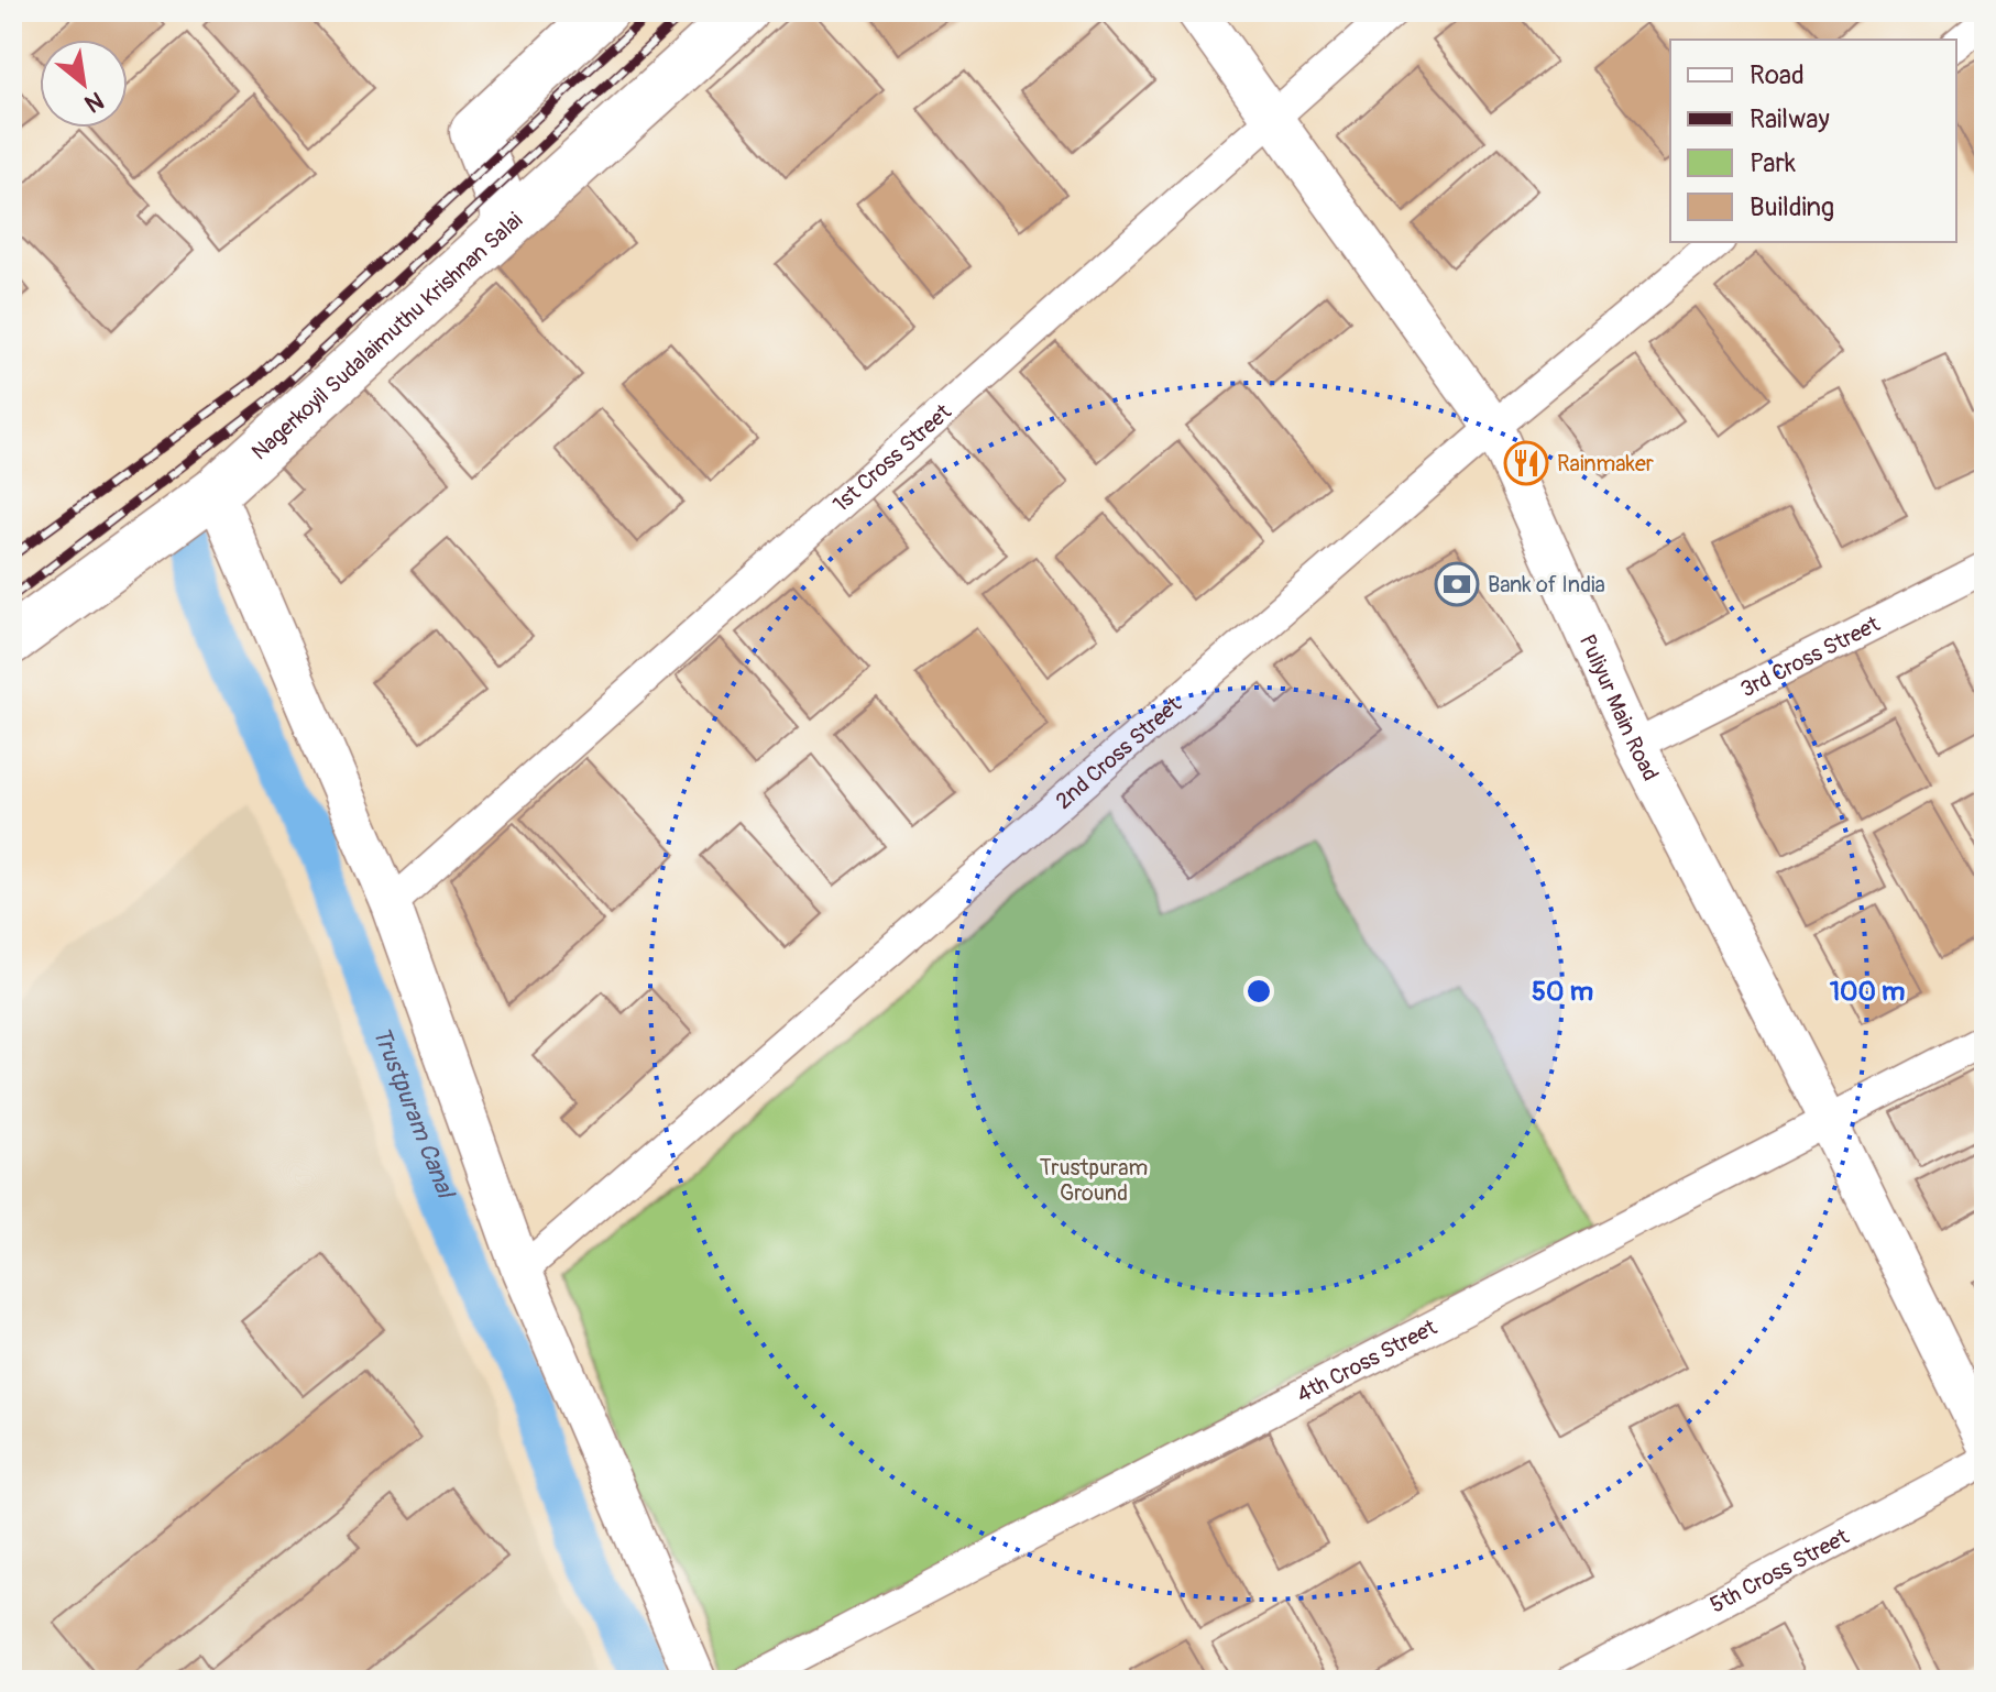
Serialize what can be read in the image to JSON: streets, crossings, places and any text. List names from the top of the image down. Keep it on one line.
{"streets":{"main road":["Nagerkoyil Sudalaimuthu Krishnan Salai"],"street":["1st Cross Street","3rd Cross Street","Puliyur Main Road","2nd Cross Street","4th Cross Street","5th Cross Street"]},"crossings":[["1st Cross Street","Puliyur Main Road"],["3rd Cross Street","Puliyur Main Road"],["Puliyur Main Road","2nd Cross Street"],["Puliyur Main Road","4th Cross Street"]],"water":["Trustpuram Canal"],"parks":["Trustpuram Ground"],"places":{"restaurant":["Rainmaker"],"bank":["Bank of India"]},"legend":["Road","Railway","Park","Building"],"north":"bottom right","rings":["50 m","100 m"]}
